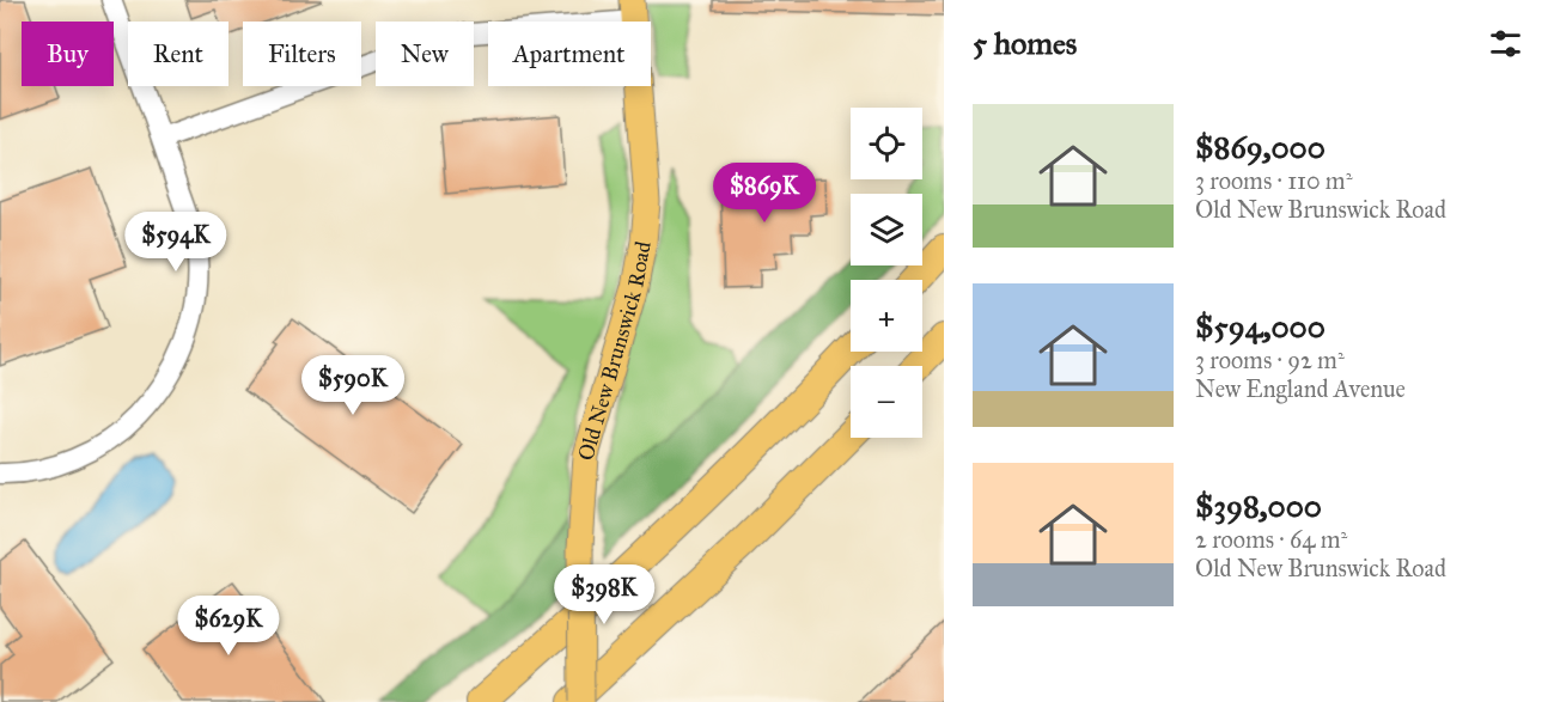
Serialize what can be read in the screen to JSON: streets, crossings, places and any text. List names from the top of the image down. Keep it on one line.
{"streets":{"main road":["Old New Brunswick Road"]},"page":{"heading":"5 homes","chip":["Buy","Rent","Filters","New","Apartment"],"list":[{"name":"$869,000","note":"3 rooms · 110 m² · Old New Brunswick Road"},{"name":"$594,000","note":"3 rooms · 92 m² · New England Avenue"},{"name":"$398,000","note":"2 rooms · 64 m² · Old New Brunswick Road"}],"map_buttons":["+","−"],"price":["$869K","$594K","$590K","$398K","$629K"]}}
